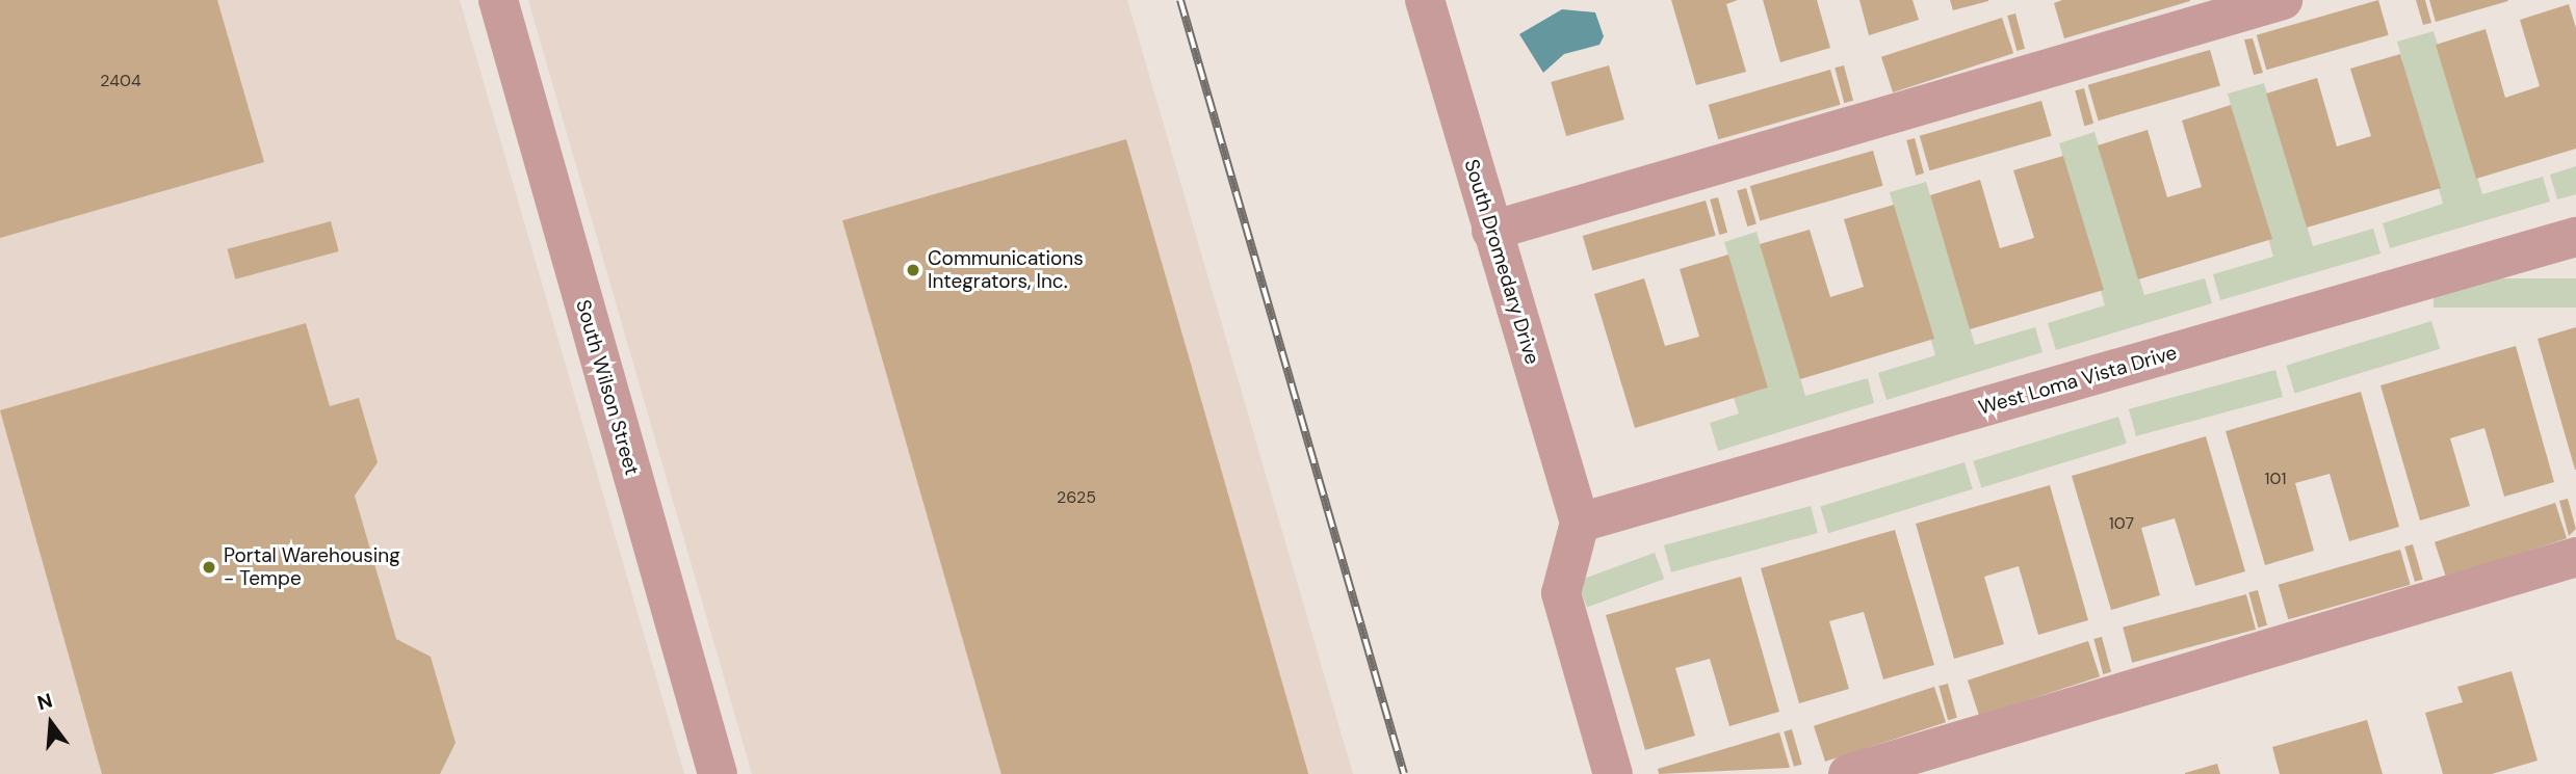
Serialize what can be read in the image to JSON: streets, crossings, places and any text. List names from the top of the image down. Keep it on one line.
{"streets":{"street":["South Dromedary Drive","West Loma Vista Drive","South Wilson Street"]},"crossings":[["South Dromedary Drive","West Loma Vista Drive"]],"places":["Communications Integrators, Inc.","Portal Warehousing - Tempe"],"house_numbers":["2404","101","2625","107"],"north":"top"}
